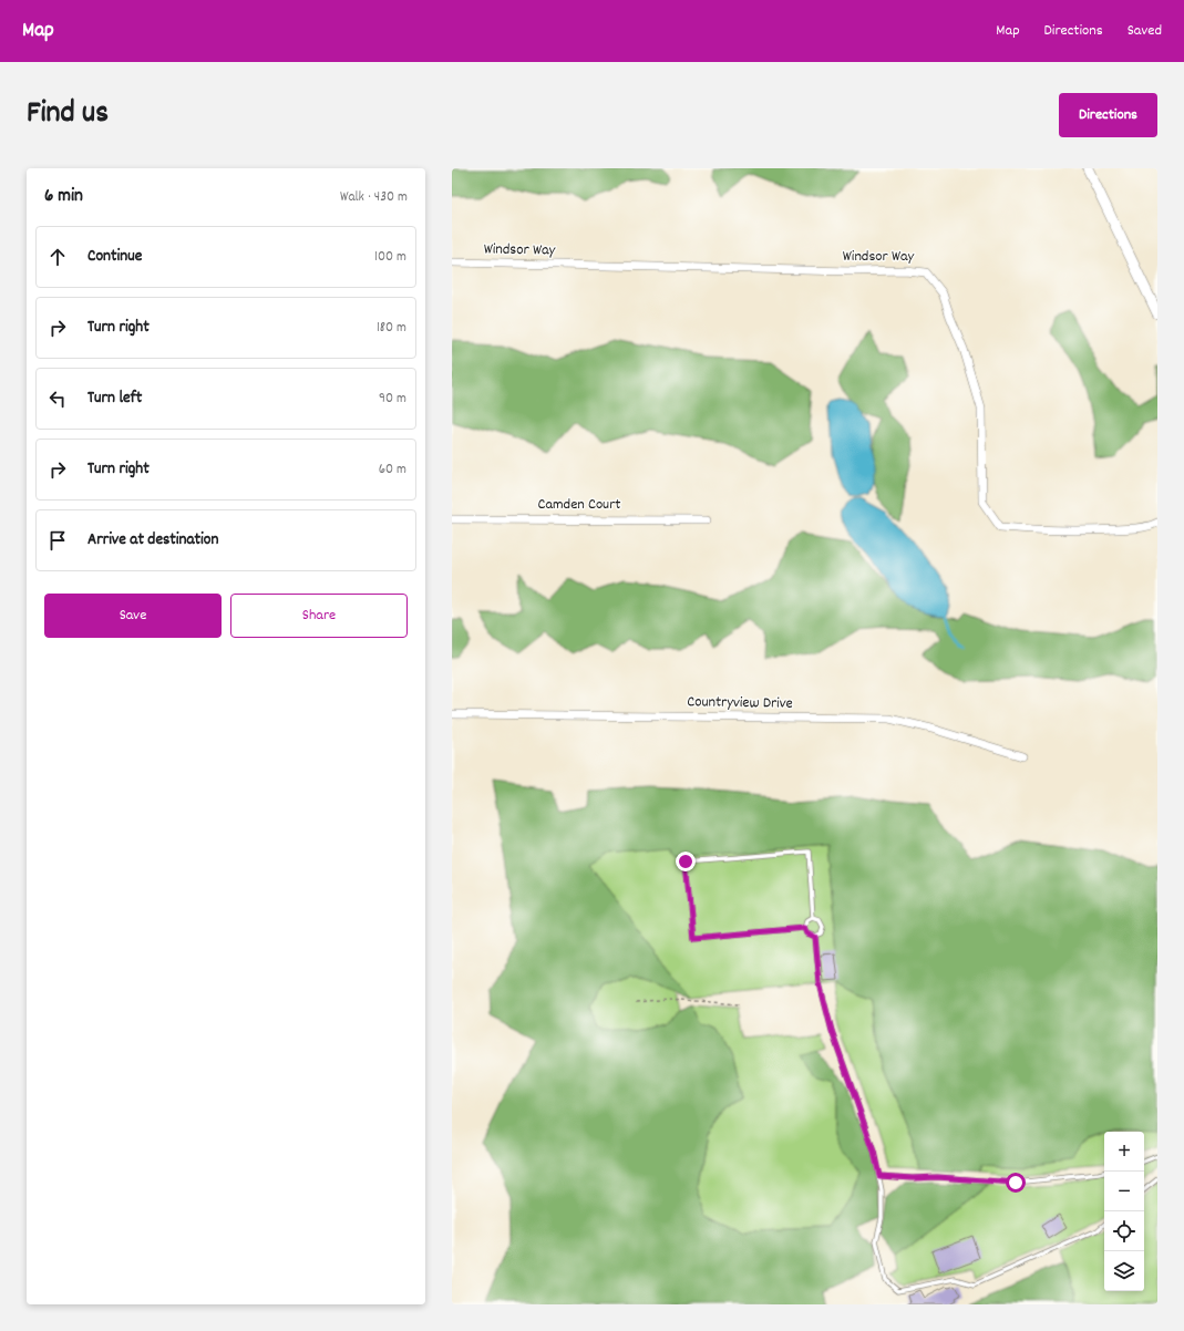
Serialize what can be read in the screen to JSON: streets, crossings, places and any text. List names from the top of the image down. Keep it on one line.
{"streets":{"street":["Windsor Way","Camden Court","Countryview Drive"]},"page":{"header":"Map","nav":["Map","Directions","Saved"],"title":"Find us","buttons":["Directions",["Save","Share"]],"heading":["6 min","Walk · 430 m"],"list":[["Continue","100 m"],["Turn right","180 m"],["Turn left","90 m"],["Turn right","60 m"],"Arrive at destination"],"map_buttons":["+","−"]}}
